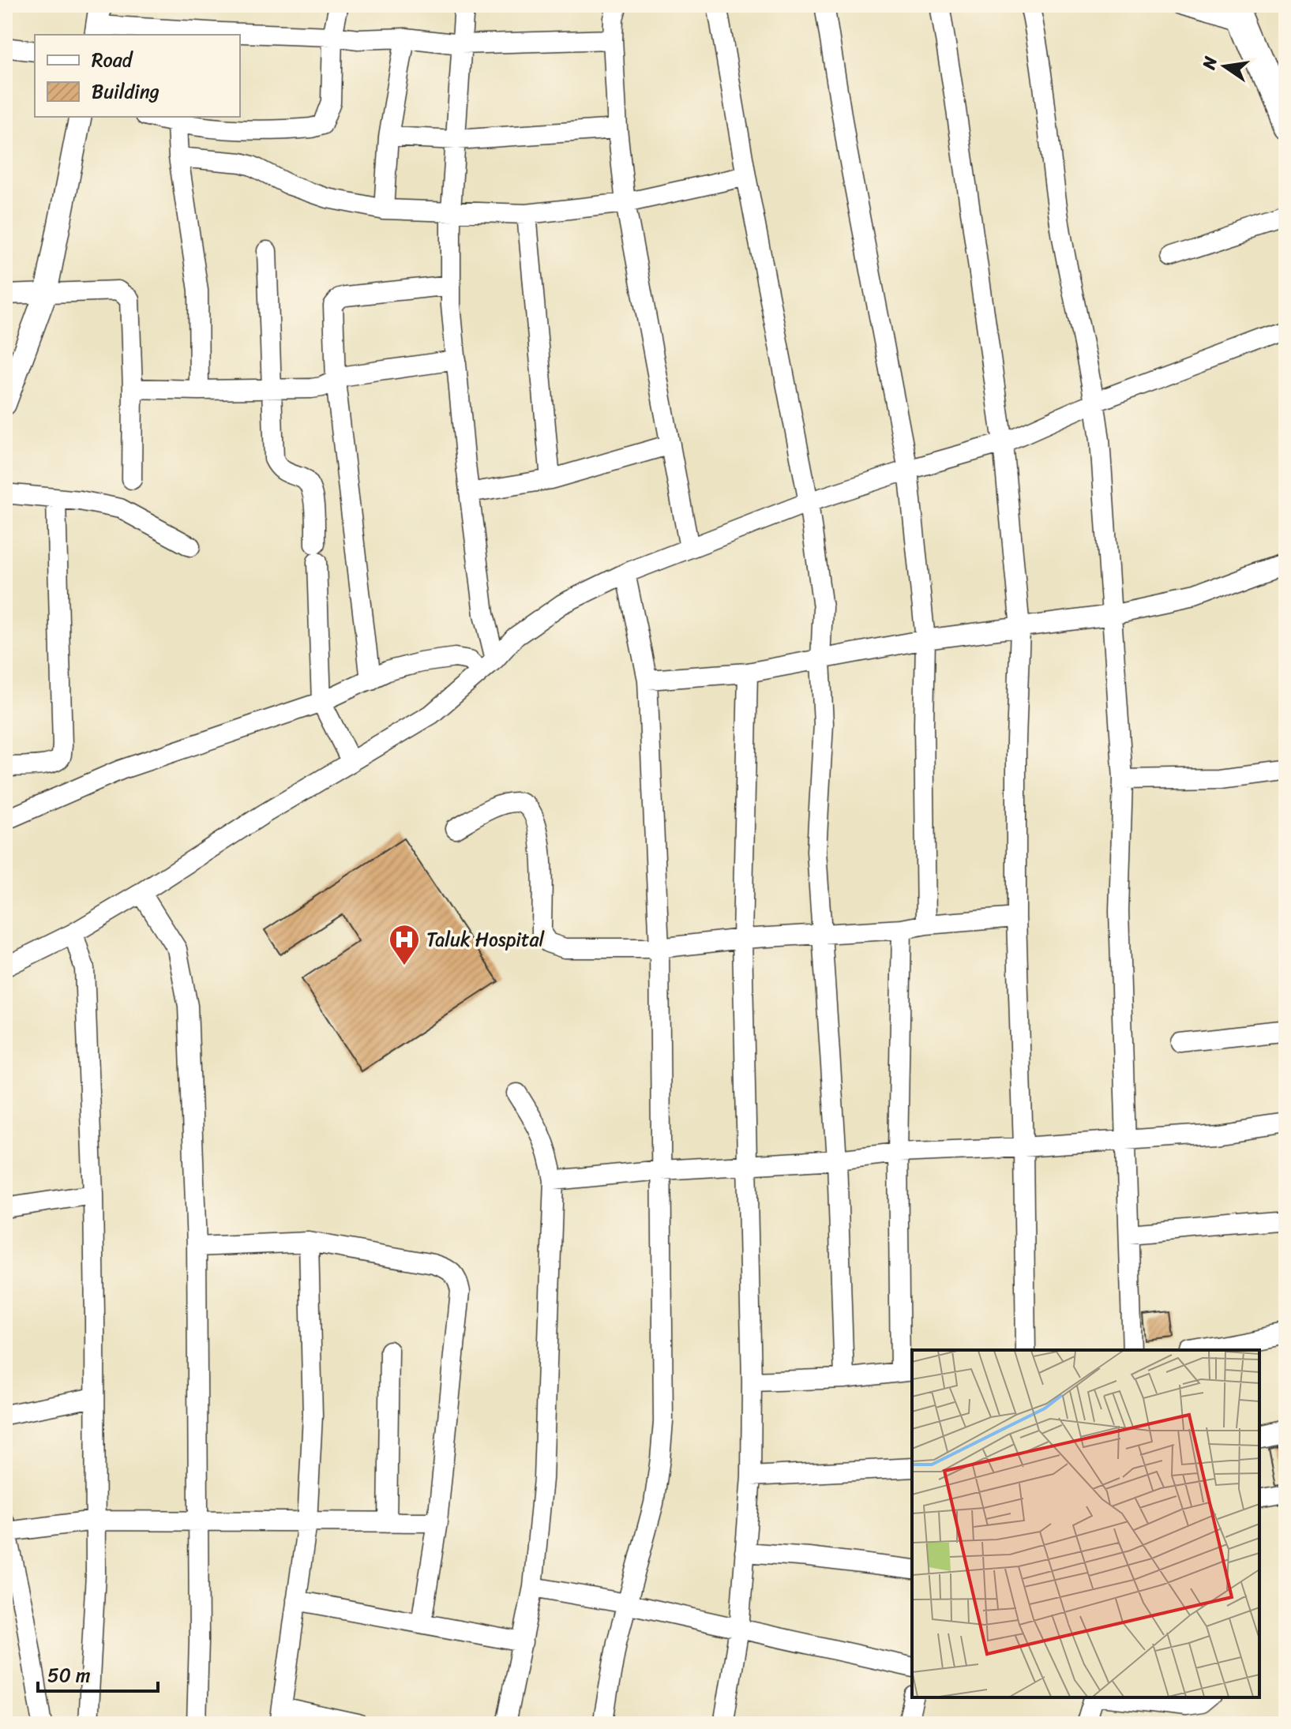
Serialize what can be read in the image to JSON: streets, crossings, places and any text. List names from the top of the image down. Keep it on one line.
{"places":{"hospital":["Taluk Hospital"]},"legend":["Road","Building"],"scale_bar":"50 m","north":"left"}
